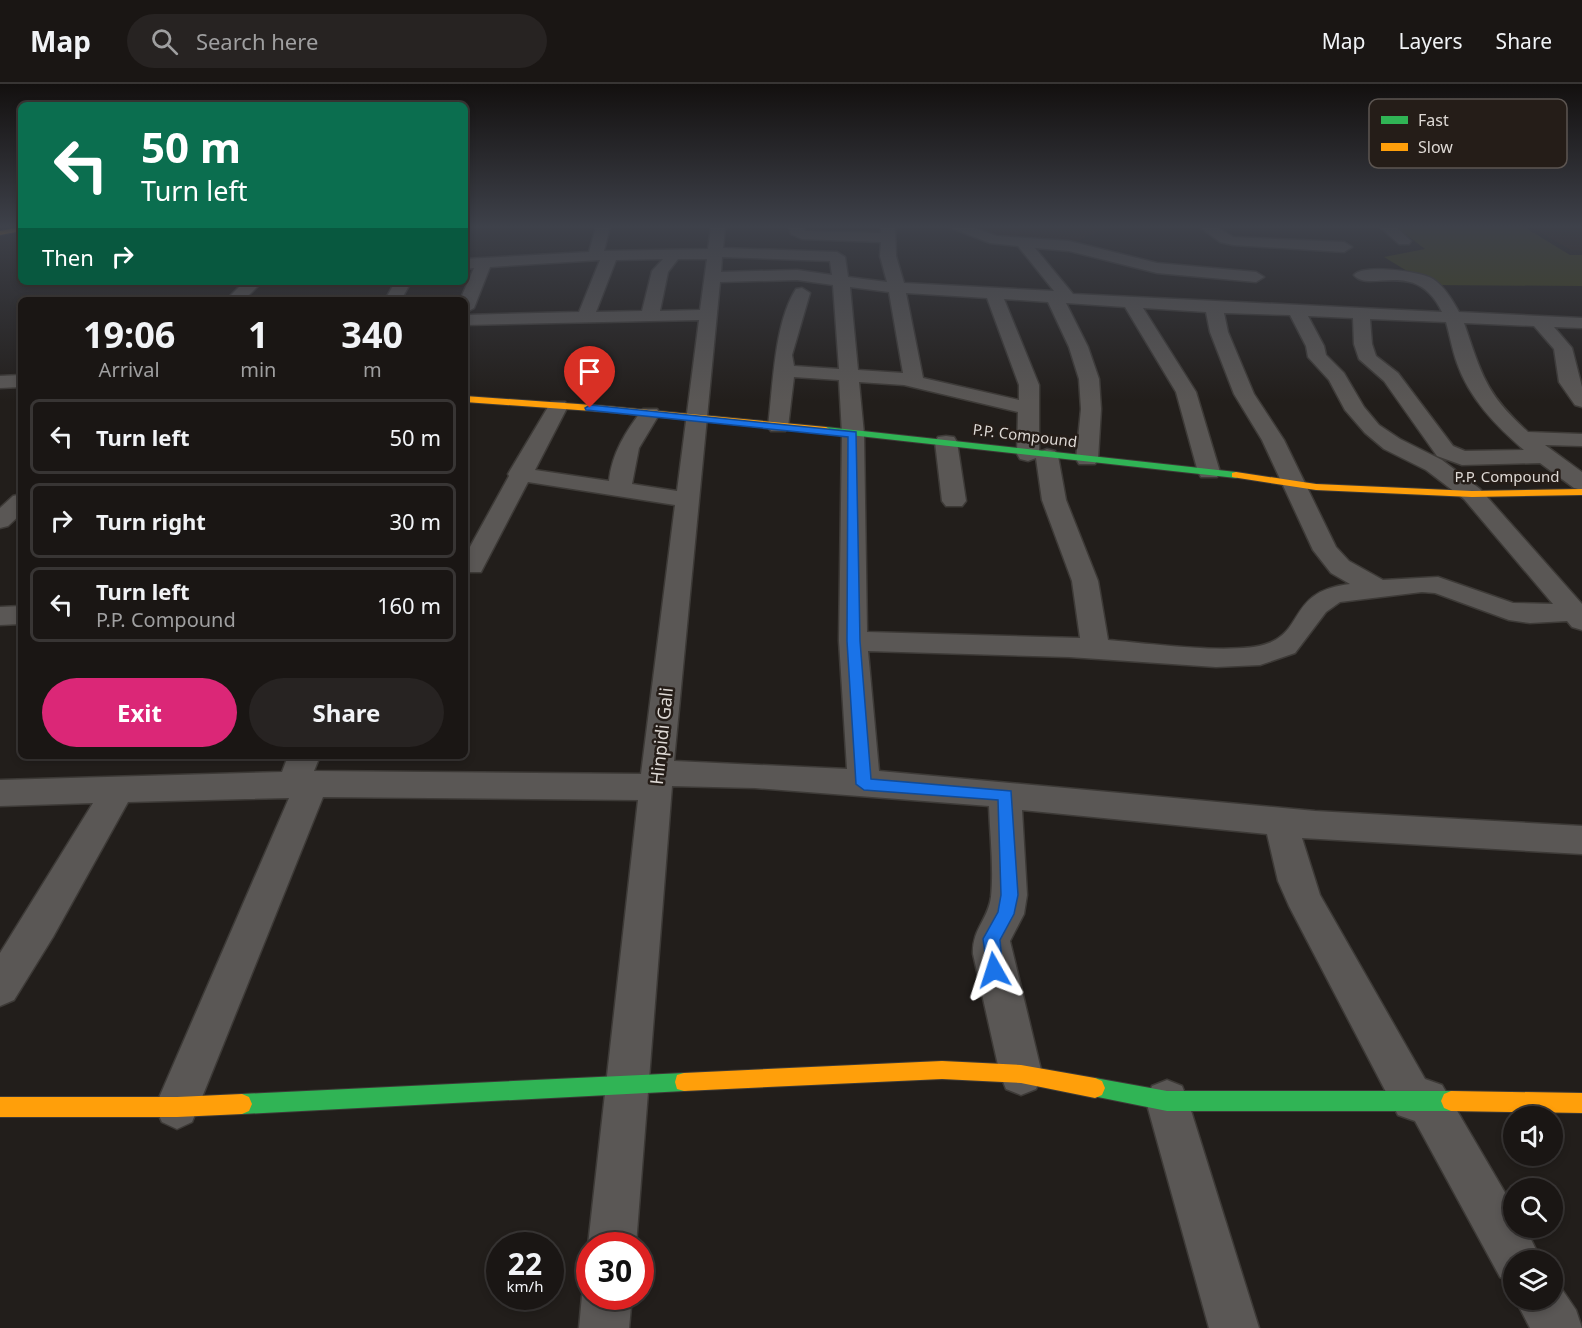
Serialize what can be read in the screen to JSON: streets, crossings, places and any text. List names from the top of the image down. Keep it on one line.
{"streets":{"street":["P.P. Compound","Hinpidi Gali"]},"crossings":[["P.P. Compound","Hinpidi Gali"]],"legend":["Fast","Slow"],"page":{"header":"Map","search":"Search here","nav":["Map","Layers","Share"],"turn":["50 m","Turn left"],"then":"Then","eta":["19:06","Arrival","1","min","340","m"],"list":[{"name":"Turn left","value":"50 m"},{"name":"Turn right","value":"30 m"},{"name":"Turn left","note":"P.P. Compound","value":"160 m"}],"buttons":["Exit","Share"],"speed":"22 km/h","limit":"30"}}
